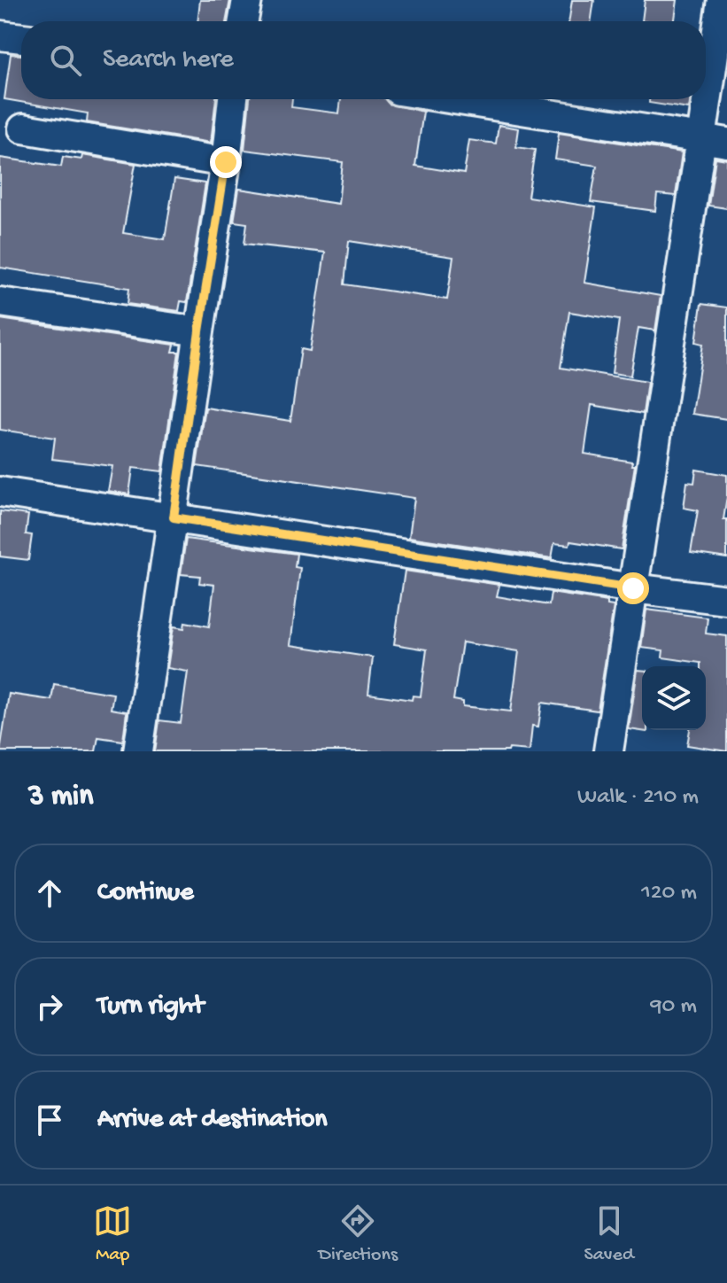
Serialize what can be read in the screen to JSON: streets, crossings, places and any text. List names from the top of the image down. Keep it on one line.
{"page":{"search":"Search here","heading":["3 min","Walk · 210 m"],"list":[["Continue","120 m"],["Turn right","90 m"],"Arrive at destination"],"nav":["Map","Directions","Saved"]}}
